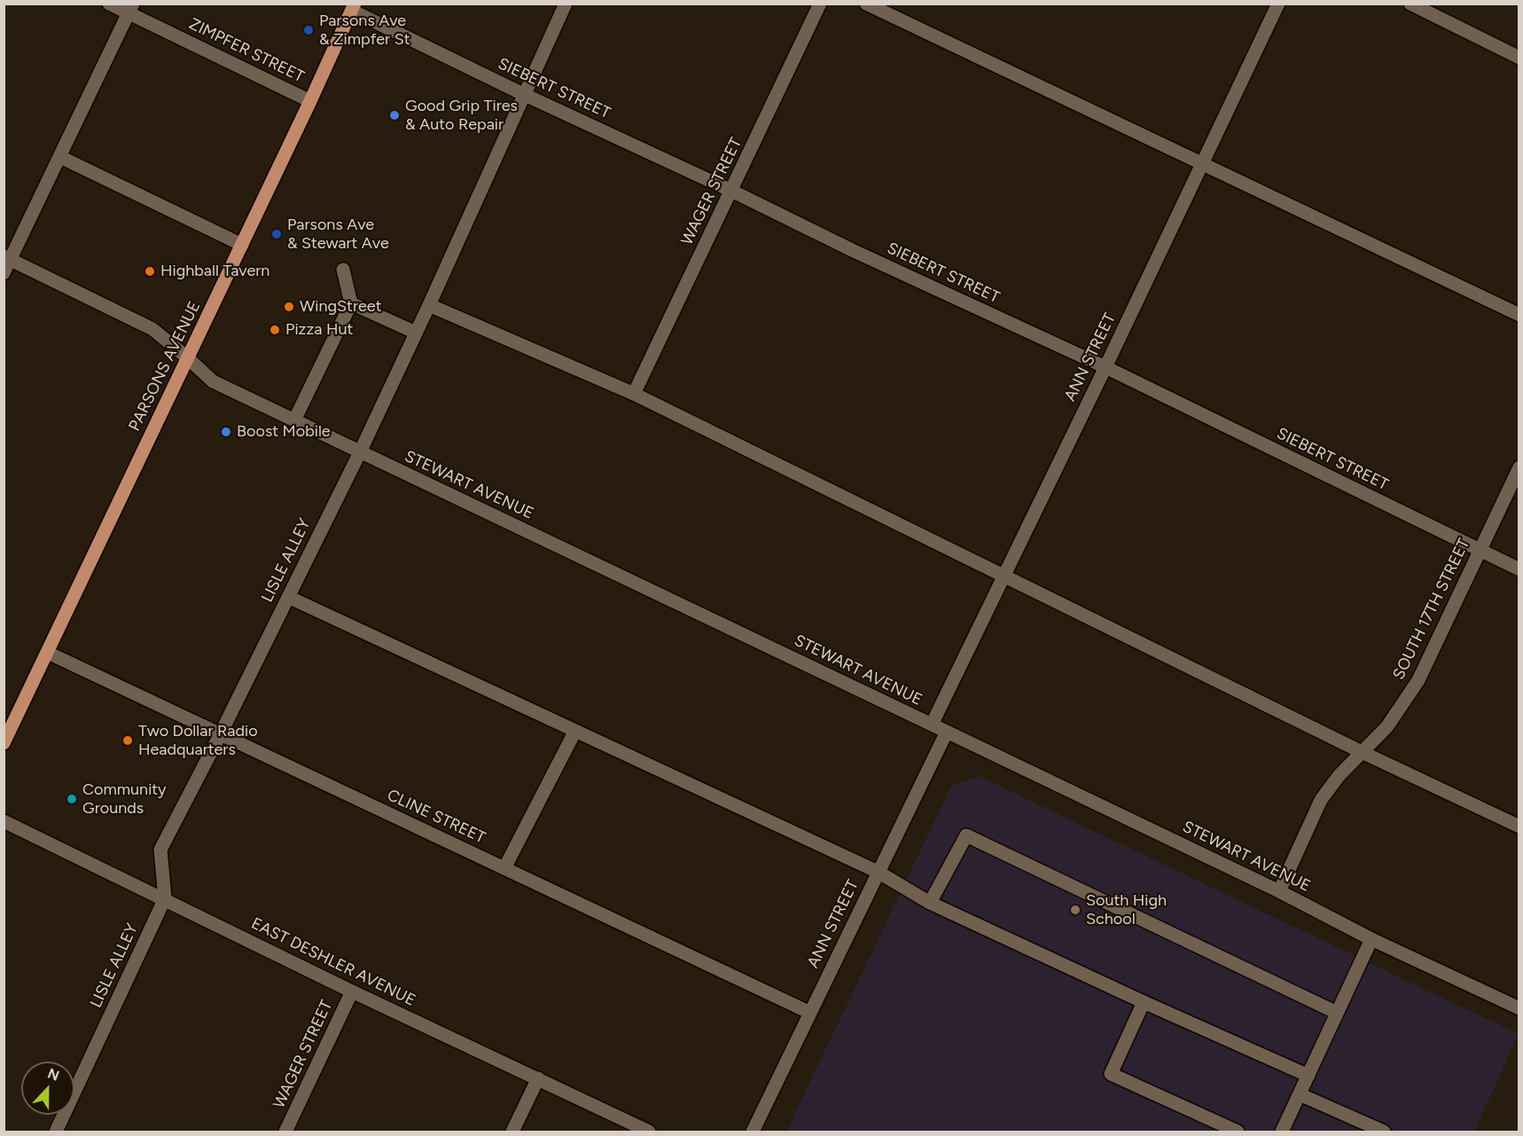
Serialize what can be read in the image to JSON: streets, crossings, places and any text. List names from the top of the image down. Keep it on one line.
{"streets":{"main road":["PARSONS AVENUE"],"street":["ZIMPFER STREET","SIEBERT STREET","WAGER STREET","ANN STREET","STEWART AVENUE","LISLE ALLEY","SOUTH 17TH STREET","CLINE STREET","EAST DESHLER AVENUE"]},"crossings":[["ZIMPFER STREET","PARSONS AVENUE"],["SIEBERT STREET","WAGER STREET"],["SIEBERT STREET","ANN STREET"],["SIEBERT STREET","PARSONS AVENUE"],["SIEBERT STREET","LISLE ALLEY"],["SIEBERT STREET","SOUTH 17TH STREET"],["WAGER STREET","EAST DESHLER AVENUE"],["ANN STREET","STEWART AVENUE"],["ANN STREET","CLINE STREET"],["PARSONS AVENUE","STEWART AVENUE"],["PARSONS AVENUE","CLINE STREET"],["STEWART AVENUE","LISLE ALLEY"],["STEWART AVENUE","SOUTH 17TH STREET"],["LISLE ALLEY","CLINE STREET"],["LISLE ALLEY","EAST DESHLER AVENUE"]],"places":["Parsons Ave & Zimpfer St","Good Grip Tires & Auto Repair","Parsons Ave & Stewart Ave","Highball Tavern","WingStreet","Pizza Hut","Boost Mobile","Two Dollar Radio Headquarters","Community Grounds","South High School"],"north":"top"}
